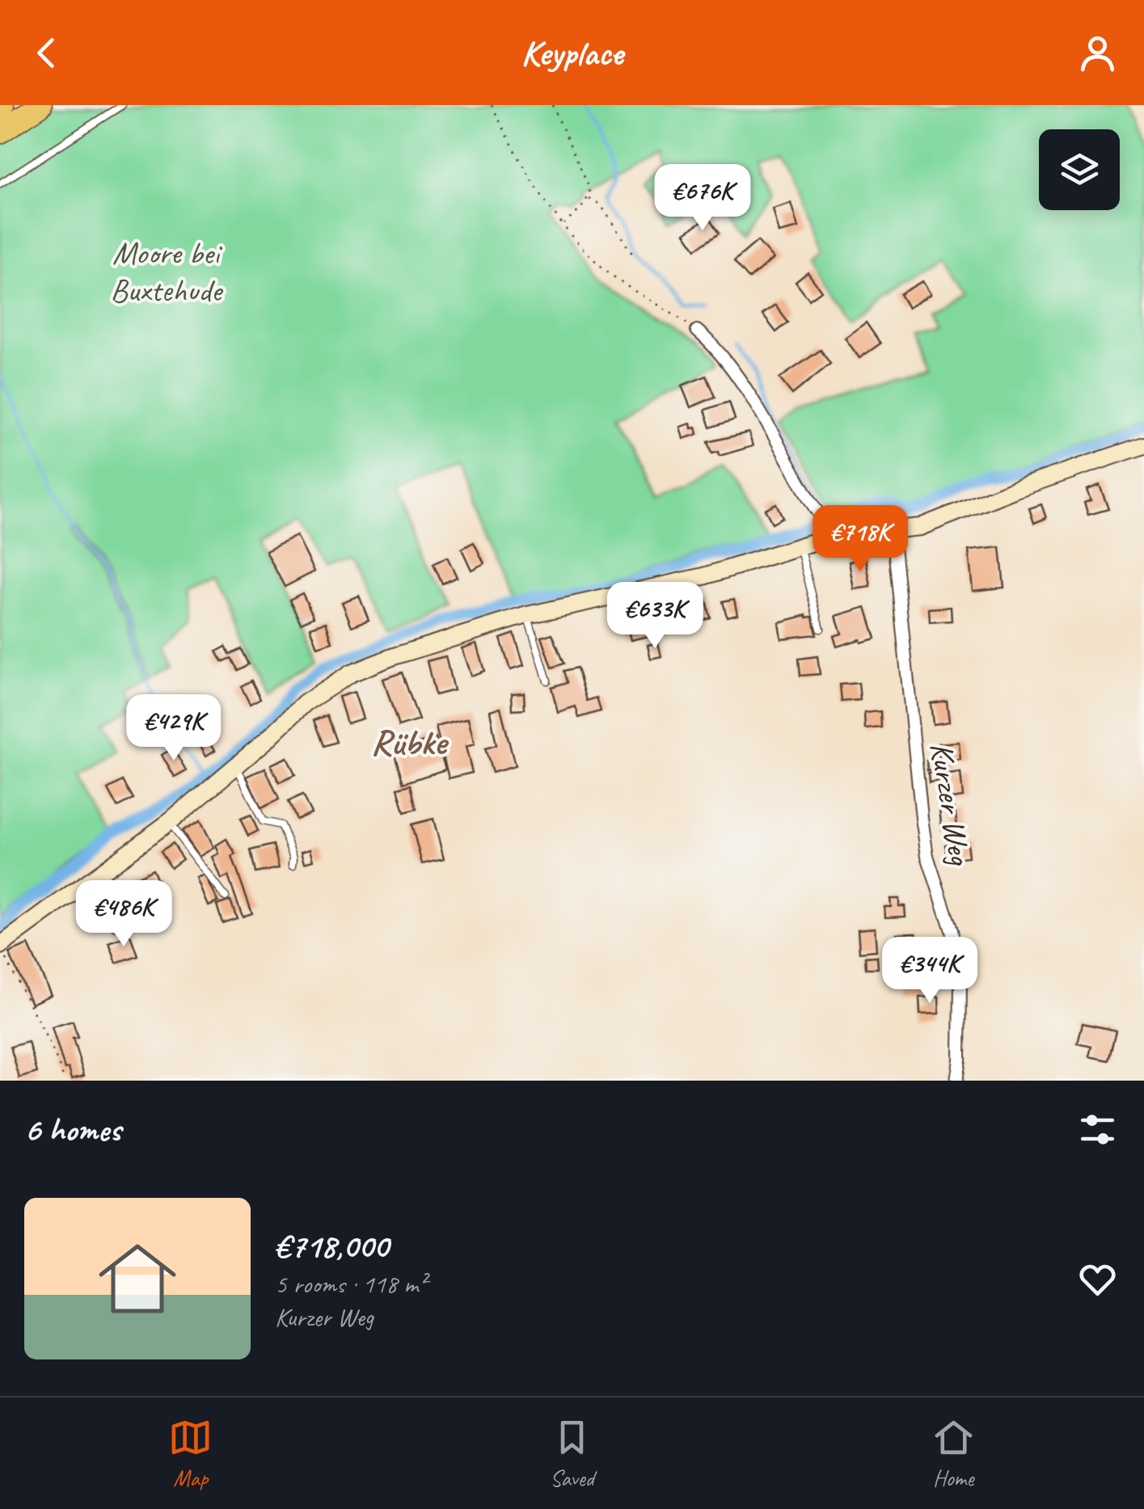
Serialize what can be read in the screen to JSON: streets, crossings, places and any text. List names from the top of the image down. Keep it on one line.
{"streets":{"street":["Kurzer Weg"]},"districts":["Rübke"],"parks":["Moore bei Buxtehude"],"page":{"header":"Keyplace","price":["€676K","€718K","€633K","€429K","€486K","€344K"],"heading":"6 homes","list":[{"name":"€718,000","note":"5 rooms · 118 m² · Kurzer Weg"}],"tabs":["Map","Saved","Home"]}}
